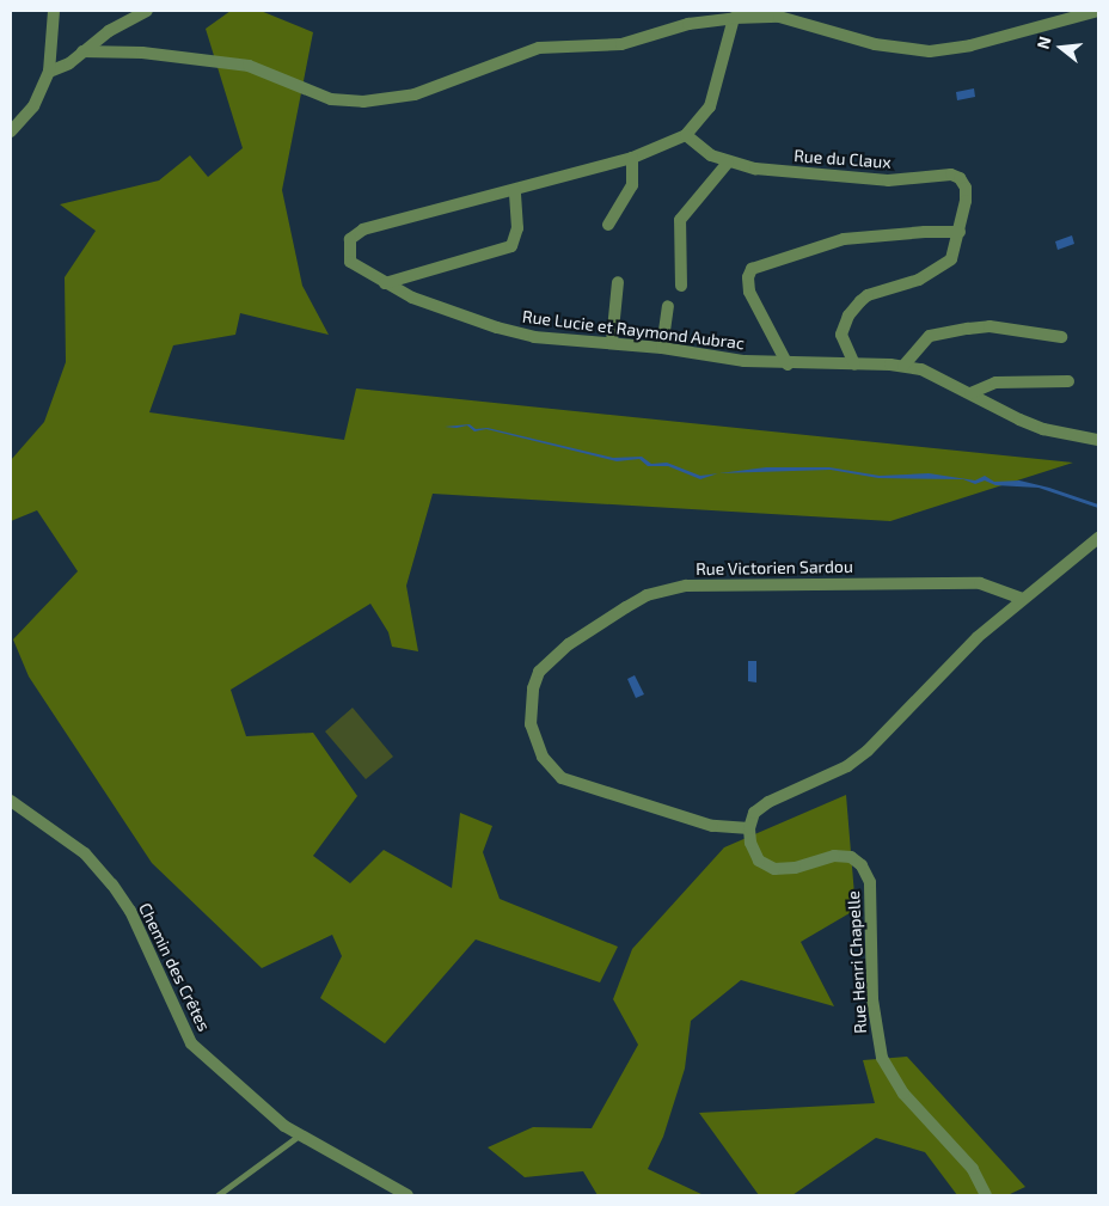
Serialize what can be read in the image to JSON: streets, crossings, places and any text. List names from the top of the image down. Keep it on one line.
{"streets":{"street":["Rue du Claux","Rue Lucie et Raymond Aubrac","Rue Victorien Sardou","Rue Henri Chapelle","Chemin des Crêtes"]},"crossings":[["Rue du Claux","Rue Lucie et Raymond Aubrac"],["Rue Victorien Sardou","Rue Henri Chapelle"]],"north":"left"}
